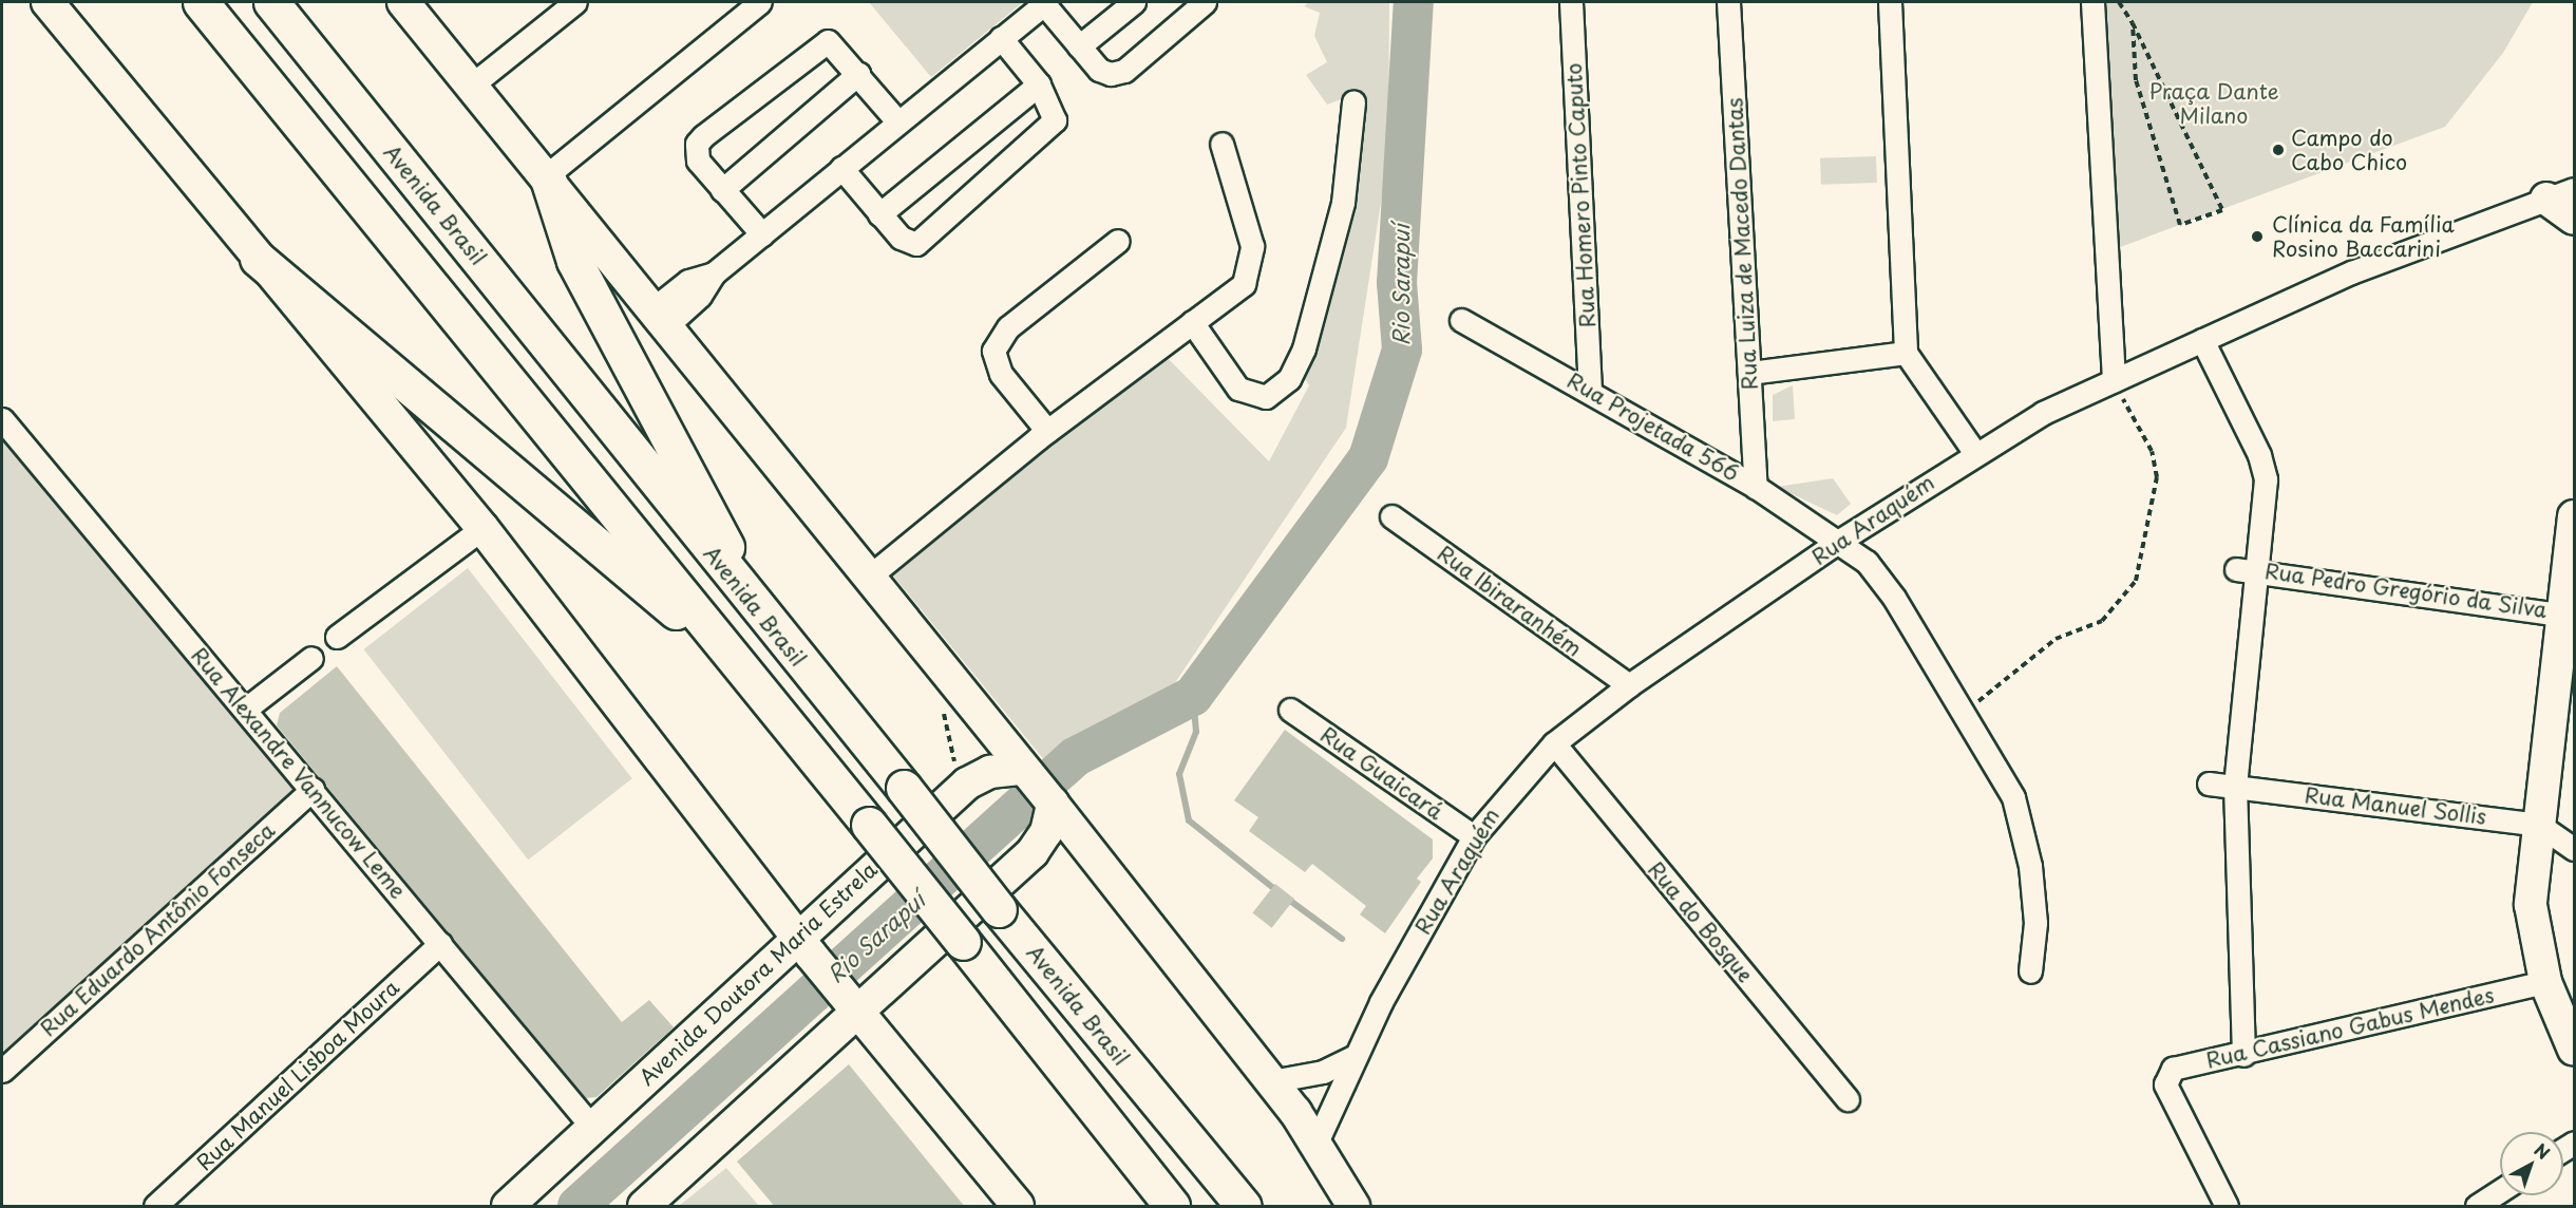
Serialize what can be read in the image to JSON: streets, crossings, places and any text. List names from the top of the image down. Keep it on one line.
{"streets":{"highway":["Avenida Brasil"],"street":["Rua Homero Pinto Caputo","Rua Luiza de Macedo Dantas","Rua Projetada 566","Rua Araquém","Rua Pedro Gregório da Silva","Rua Ibiraranhém","Rua Alexandre Vannucow Leme","Rua Guaicará","Rua Manuel Sollis","Rua do Bosque","Rua Eduardo Antônio Fonseca","Avenida Doutora Maria Estrela","Rua Cassiano Gabus Mendes","Rua Manuel Lisboa Moura"]},"crossings":[["Rua Homero Pinto Caputo","Rua Projetada 566"],["Rua Luiza de Macedo Dantas","Rua Projetada 566"],["Rua Projetada 566","Rua Araquém"],["Rua Araquém","Rua Ibiraranhém"],["Rua Araquém","Rua Guaicará"],["Rua Araquém","Rua do Bosque"],["Rua Alexandre Vannucow Leme","Rua Eduardo Antônio Fonseca"],["Rua Alexandre Vannucow Leme","Avenida Doutora Maria Estrela"],["Rua Alexandre Vannucow Leme","Rua Manuel Lisboa Moura"]],"water":["Rio Sarapuí"],"parks":["Praça Dante Milano"],"places":["Campo do Cabo Chico","Clínica da Família Rosino Baccarini"],"north":"top right"}
